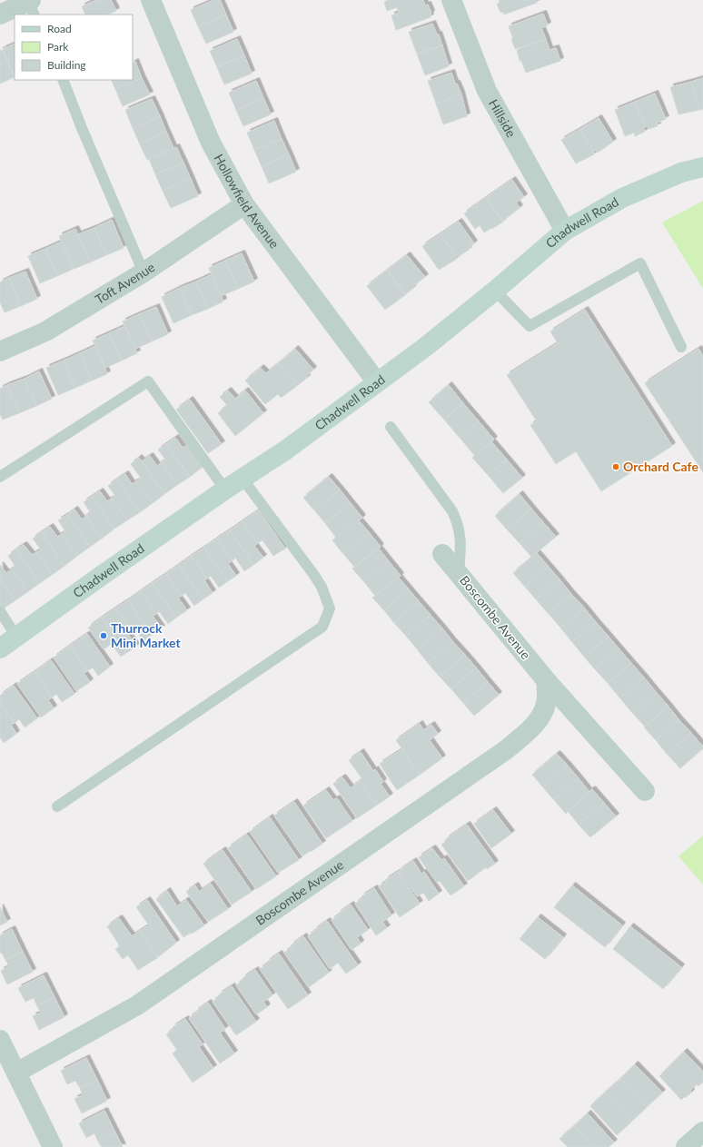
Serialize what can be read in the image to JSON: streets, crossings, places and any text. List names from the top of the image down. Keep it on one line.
{"streets":{"street":["Hillside","Hollowfield Avenue","Chadwell Road","Toft Avenue","Boscombe Avenue"]},"crossings":[["Hillside","Chadwell Road"],["Hollowfield Avenue","Chadwell Road"],["Hollowfield Avenue","Toft Avenue"]],"places":["Orchard Cafe","Thurrock Mini Market"],"legend":["Road","Park","Building"]}
